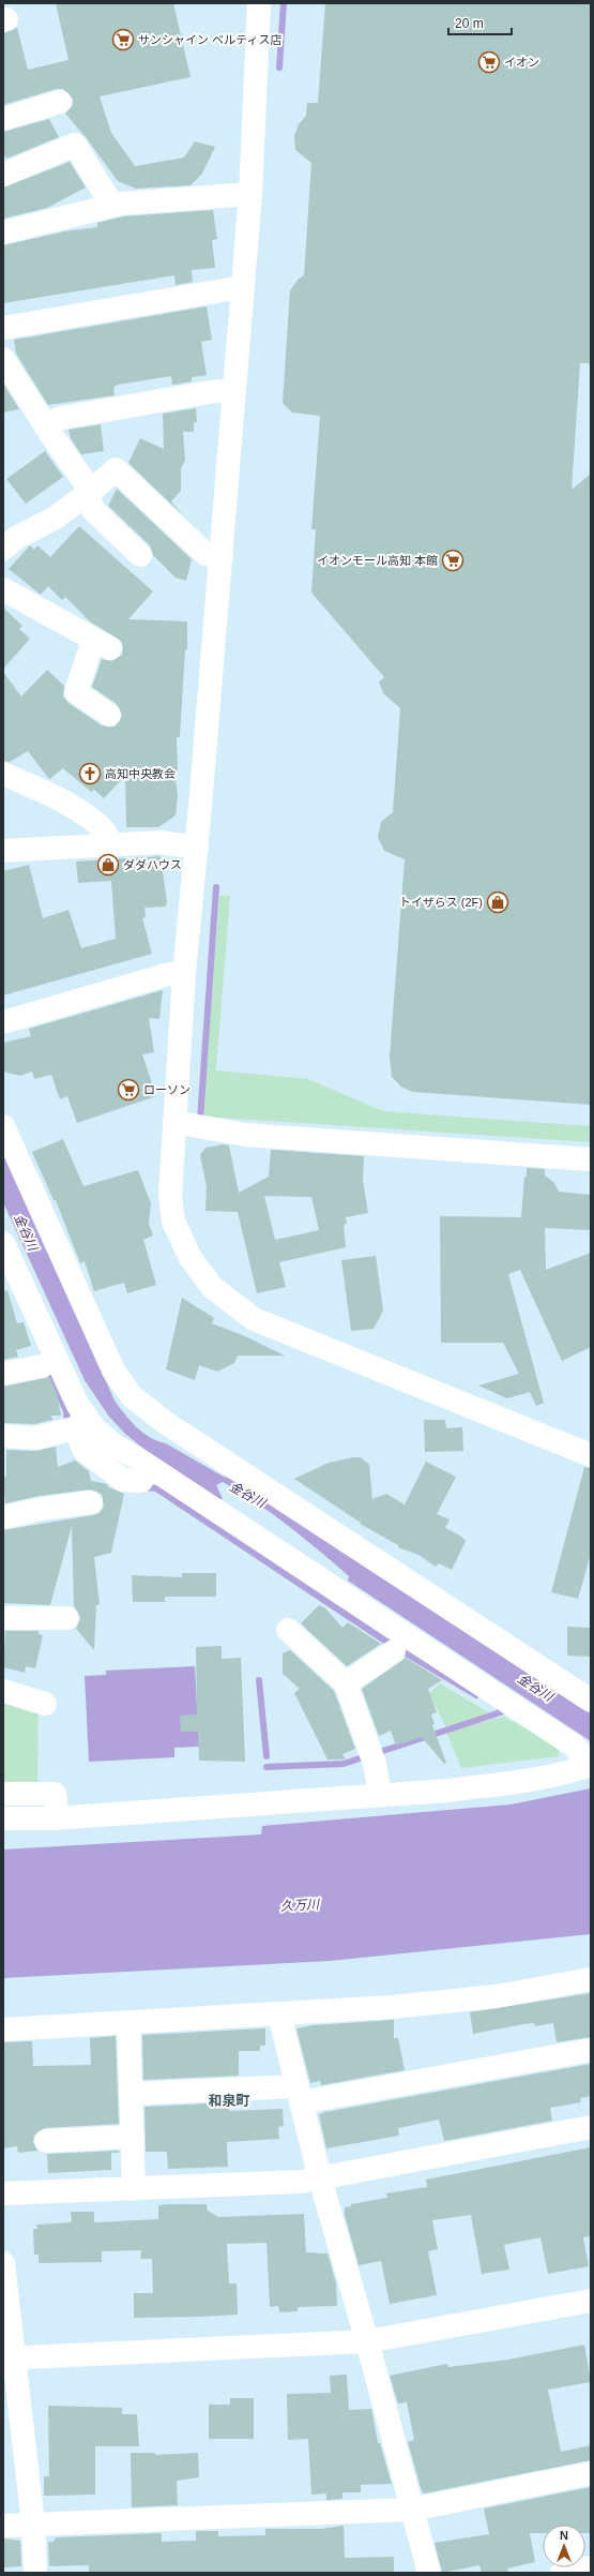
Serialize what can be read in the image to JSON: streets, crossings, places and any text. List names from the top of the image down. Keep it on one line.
{"districts":["和泉町"],"water":["金谷川","久万川"],"places":{"supermarket":["サンシャイン ベルティス店","イオン","イオンモール高知 本館","ローソン"],"church":["高知中央教会"],"shop":["ダダハウス","トイザらス (2F)"]},"scale_bar":"20 m","north":"top"}
